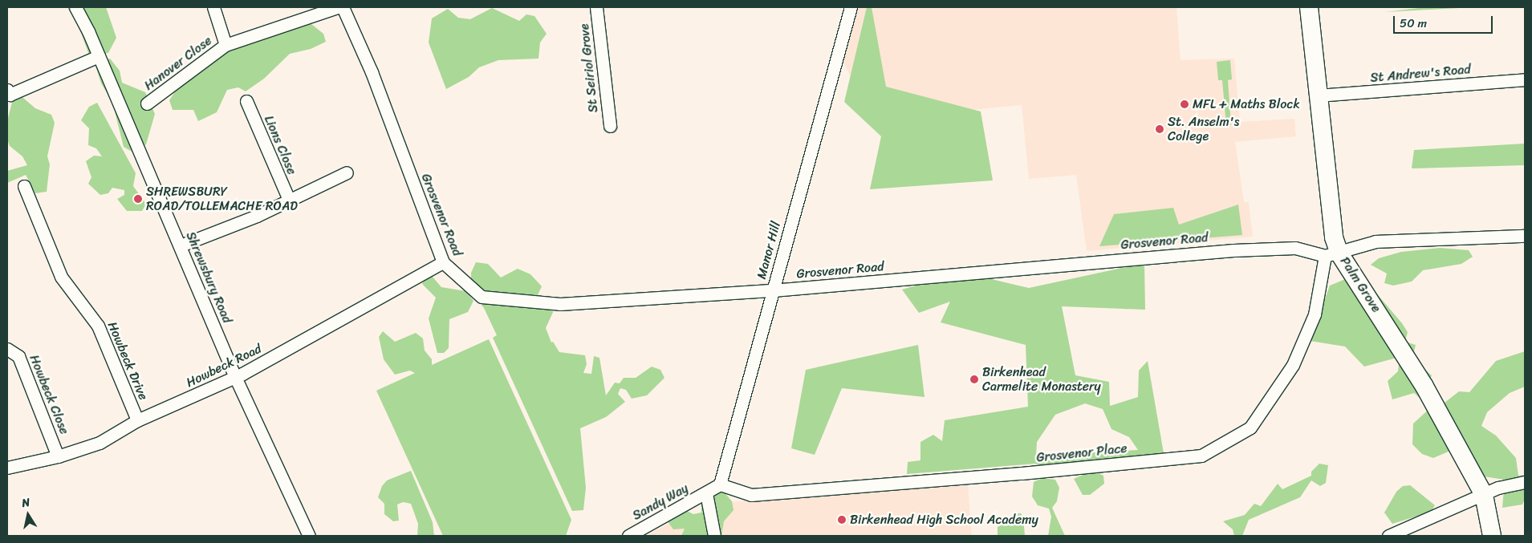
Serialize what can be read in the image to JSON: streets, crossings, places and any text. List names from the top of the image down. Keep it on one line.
{"streets":{"street":["Hanover Close","St Seiriol Grove","St Andrew's Road","Lions Close","Grosvenor Road","Manor Hill","Shrewsbury Road","Palm Grove","Howbeck Drive","Howbeck Road","Howbeck Close","Grosvenor Place","Sandy Way"]},"crossings":[["St Andrew's Road","Palm Grove"],["Grosvenor Road","Manor Hill"],["Grosvenor Road","Palm Grove"],["Grosvenor Road","Howbeck Road"],["Grosvenor Road","Grosvenor Place"],["Manor Hill","Grosvenor Place"],["Shrewsbury Road","Howbeck Road"],["Palm Grove","Grosvenor Place"],["Howbeck Drive","Howbeck Road"],["Howbeck Road","Howbeck Close"]],"places":["MFL + Maths Block","St. Anselm's College","SHREWSBURY ROAD/TOLLEMACHE ROAD","Birkenhead Carmelite Monastery","Birkenhead High School Academy"],"scale_bar":"50 m","north":"top"}
